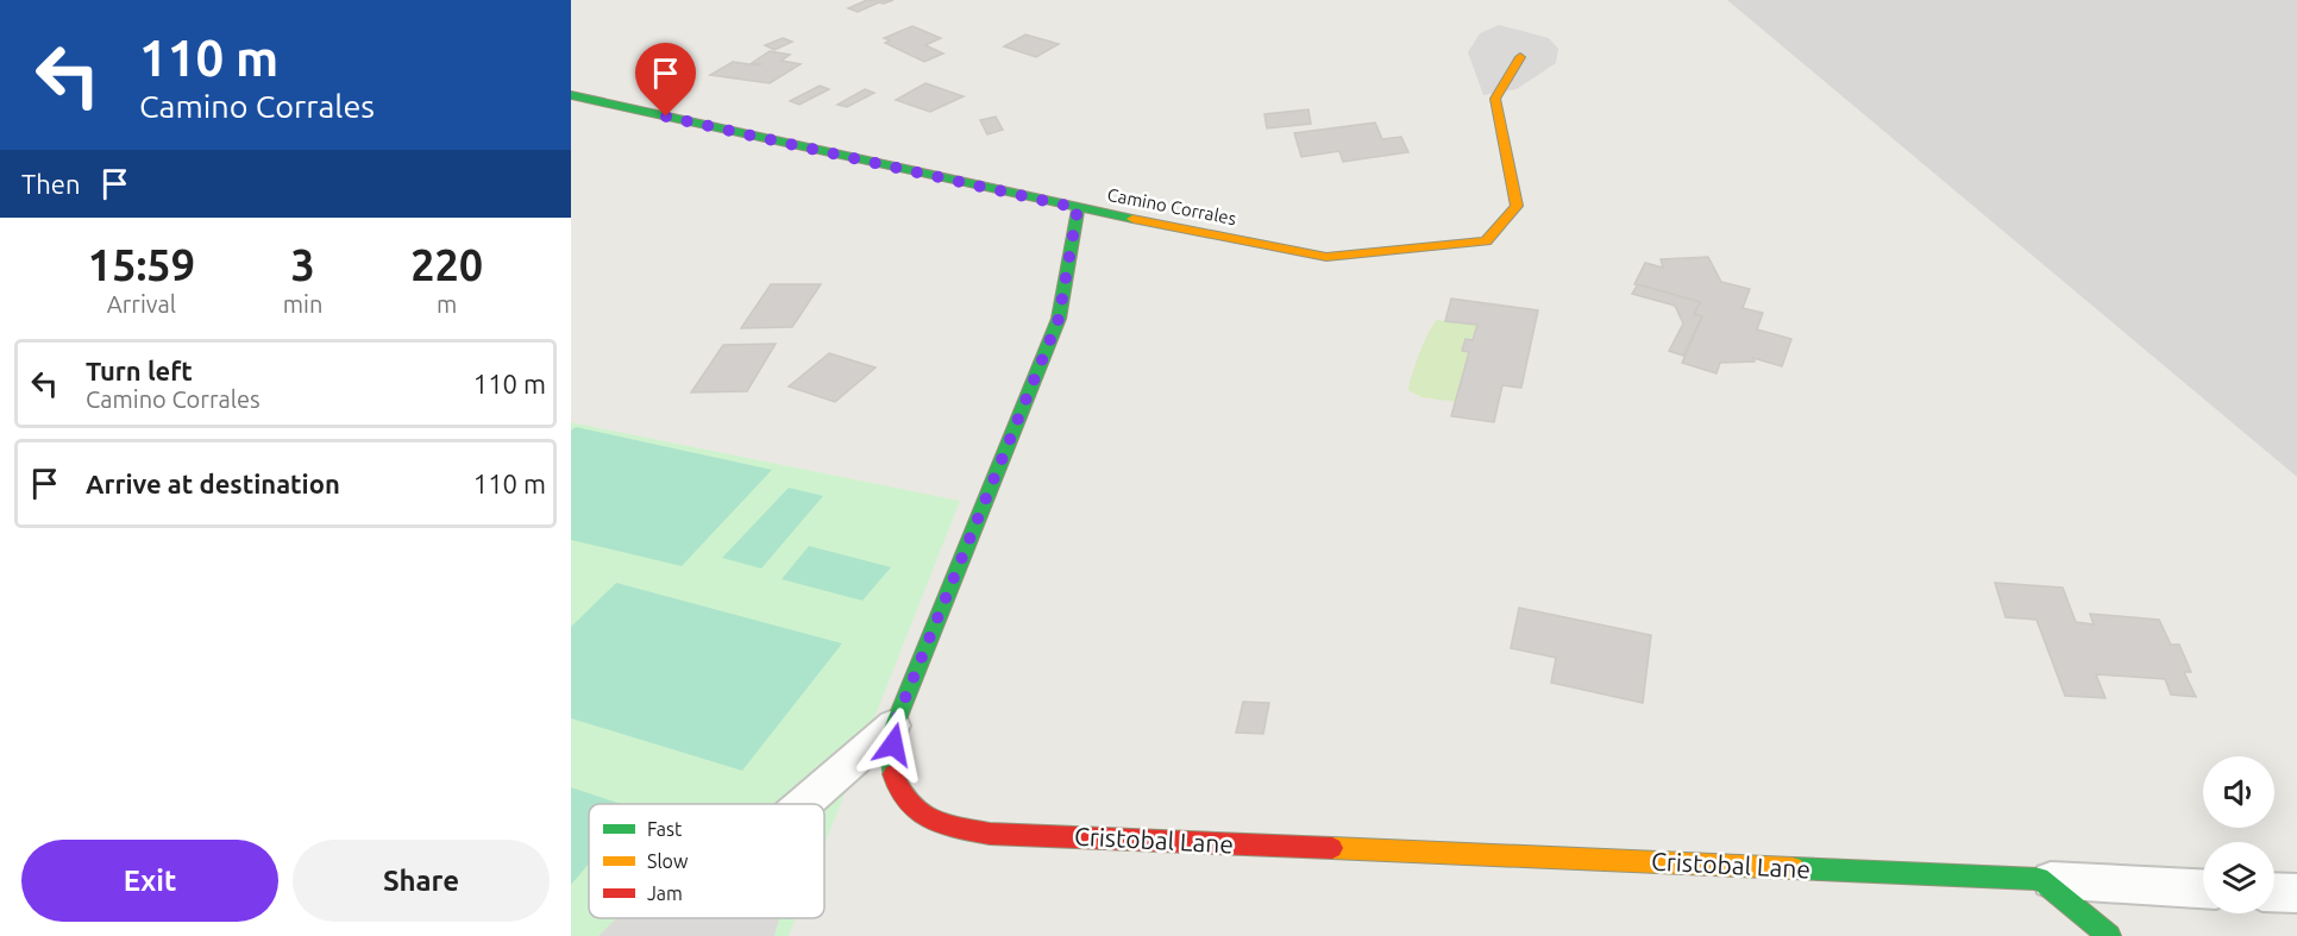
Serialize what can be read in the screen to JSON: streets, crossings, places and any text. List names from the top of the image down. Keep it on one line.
{"streets":{"street":["Camino Corrales","Cristobal Lane"]},"crossings":[["Camino Corrales","Cristobal Lane"]],"legend":["Fast","Slow","Jam"],"page":{"turn":["110 m","Camino Corrales"],"then":"Then","eta":["15:59","Arrival","3","min","220","m"],"list":[{"name":"Turn left","note":"Camino Corrales","value":"110 m"},{"name":"Arrive at destination","value":"110 m"}],"buttons":["Exit","Share"]}}
